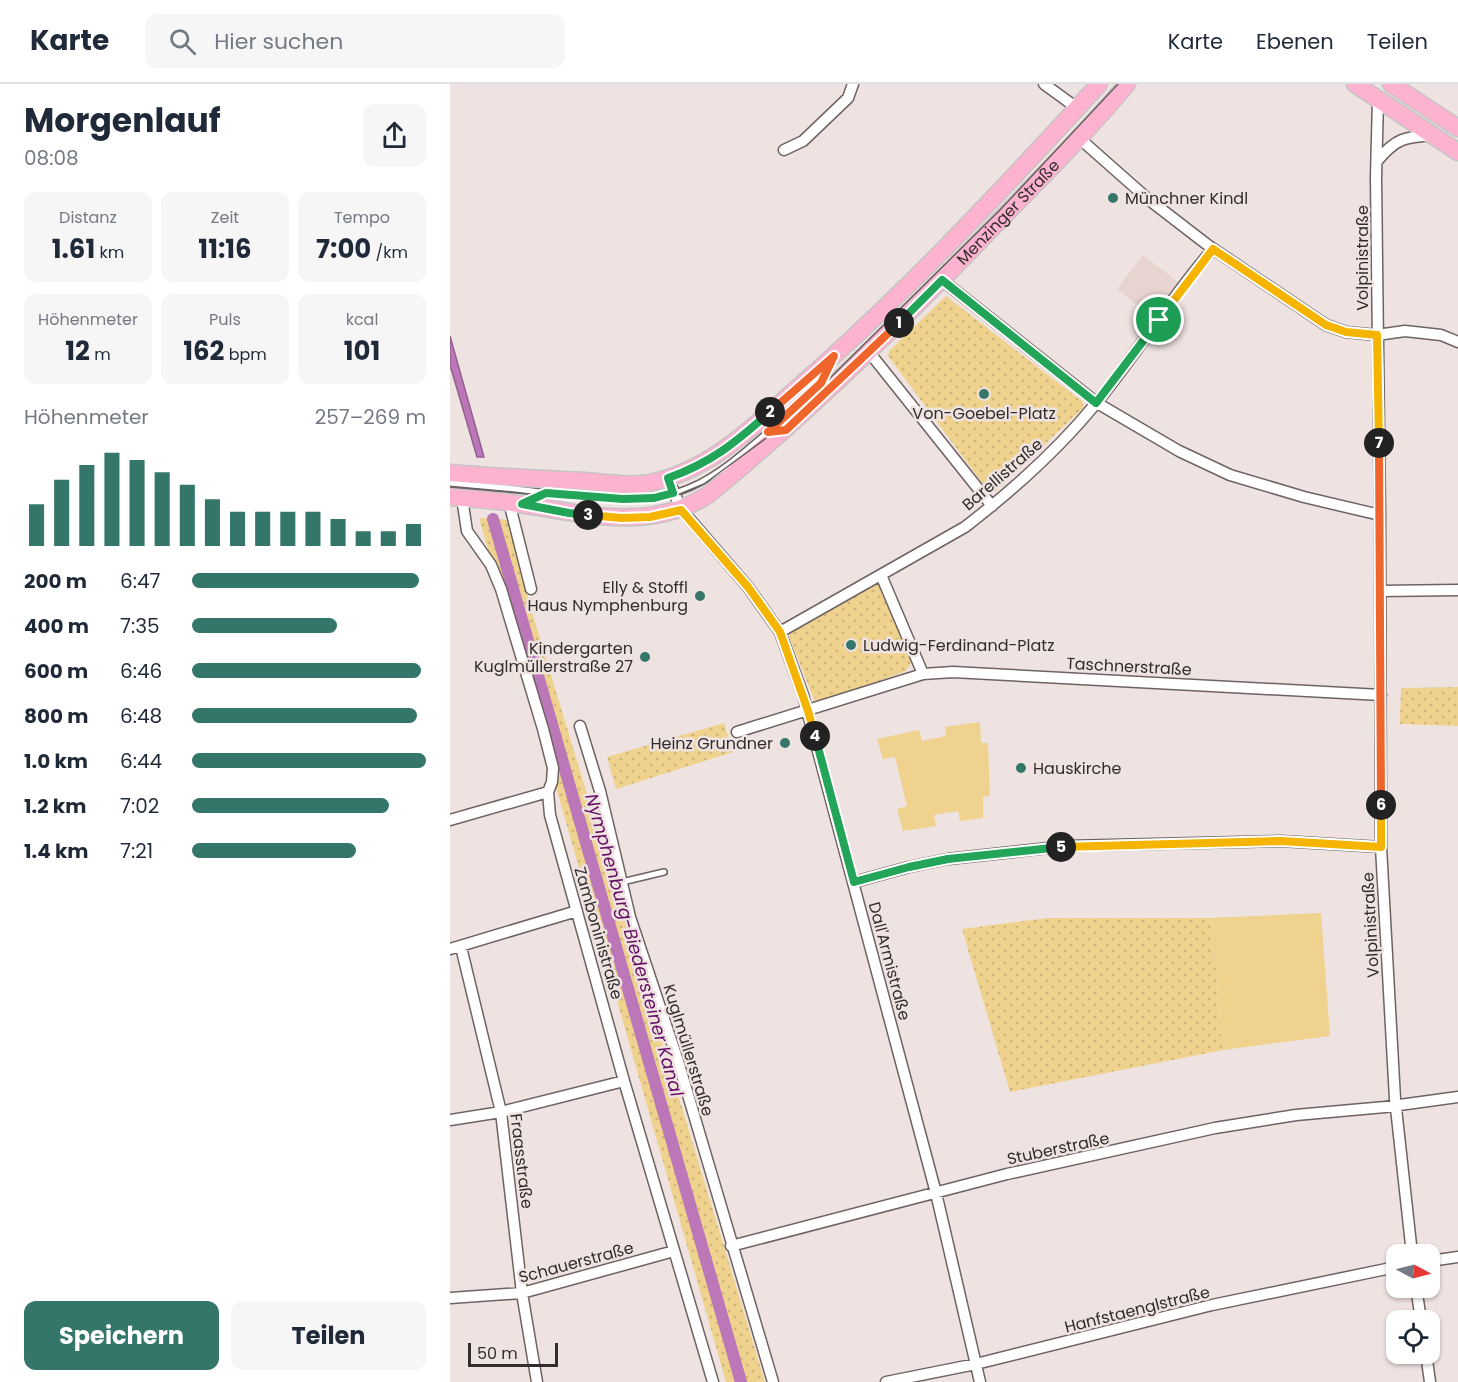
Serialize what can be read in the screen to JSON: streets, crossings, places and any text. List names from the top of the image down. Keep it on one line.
{"streets":{"main road":["Menzinger Straße"],"street":["Volpinistraße","Barellistraße","Taschnerstraße","Zamboninistraße","Dall'Armistraße","Kuglmüllerstraße","Stuberstraße","Fraasstraße","Schauerstraße","Hanfstaenglstraße"]},"crossings":[["Menzinger Straße","Zamboninistraße"],["Menzinger Straße","Dall'Armistraße"],["Volpinistraße","Taschnerstraße"],["Volpinistraße","Stuberstraße"],["Barellistraße","Dall'Armistraße"],["Taschnerstraße","Dall'Armistraße"],["Zamboninistraße","Schauerstraße"],["Dall'Armistraße","Stuberstraße"],["Dall'Armistraße","Hanfstaenglstraße"],["Kuglmüllerstraße","Stuberstraße"],["Fraasstraße","Schauerstraße"]],"water":["Nymphenburg-Biedersteiner Kanal"],"places":["Münchner Kindl","Von-Goebel-Platz","Elly & Stoffl Haus Nymphenburg","Ludwig-Ferdinand-Platz","Kindergarten Kuglmüllerstraße 27","Heinz Grundner","Hauskirche"],"scale_bar":"50 m","north":"right","page":{"header":"Karte","search":"Hier suchen","nav":["Karte","Ebenen","Teilen"],"heading":["Morgenlauf","08:08"],"stats":[["Distanz","1.61 km"],["Zeit","11:16"],["Tempo","7:00 /km"],["Höhenmeter","12 m"],["Puls","162 bpm"],["kcal","101"]],"pins":["1","2","7","3","4","6","5"],"chart":["Höhenmeter","257–269 m"],"list":[{"name":"200 m","note":"6:47"},{"name":"400 m","note":"7:35"},{"name":"600 m","note":"6:46"},{"name":"800 m","note":"6:48"},{"name":"1.0 km","note":"6:44"},{"name":"1.2 km","note":"7:02"},{"name":"1.4 km","note":"7:21"}],"buttons":["Speichern","Teilen"],"scale":"50 m"}}
